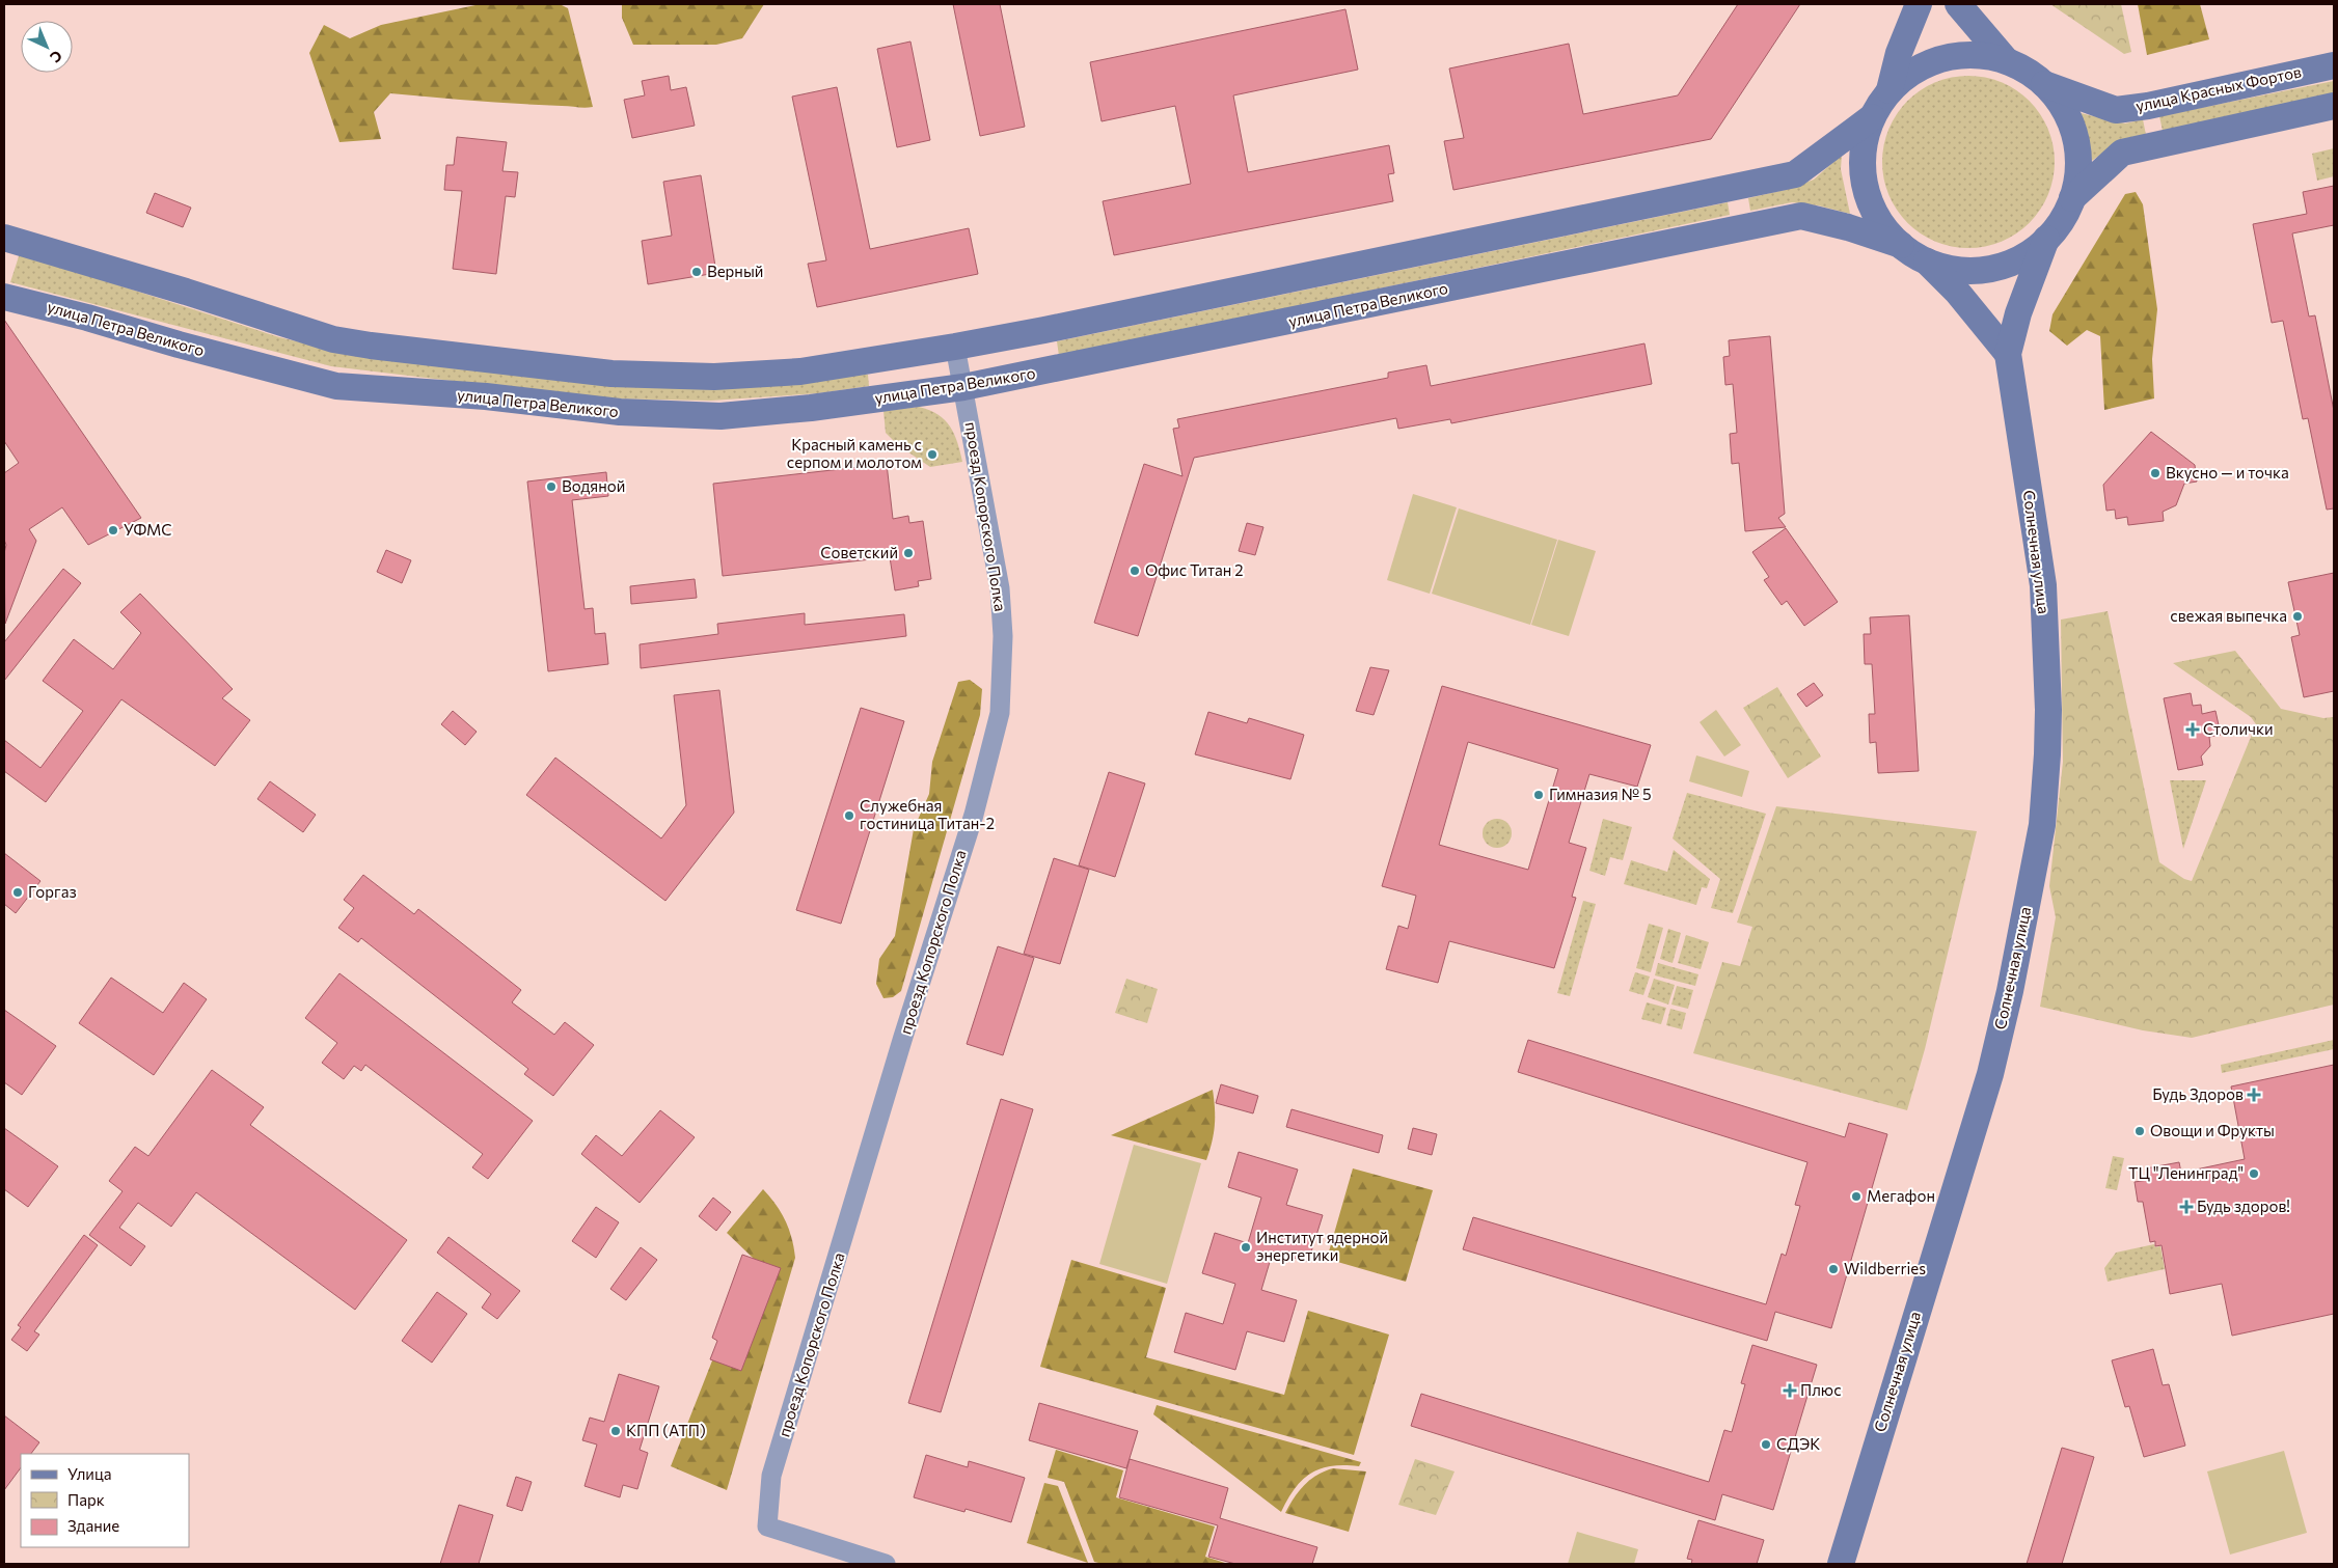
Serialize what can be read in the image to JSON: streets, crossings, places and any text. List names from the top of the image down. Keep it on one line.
{"streets":{"street":["улица Красных Фортов","улица Петра Великого","проезд Копорского Полка","Солнечная улица"]},"crossings":[["улица Петра Великого","проезд Копорского Полка"]],"places":{"other":["Верный","Красный камень с серпом и молотом","Вкусно — и точка","Водяной","УФМС","Советский","Офис Титан 2","свежая выпечка","Гимназия № 5","Служебная гостиница Титан-2","Горгаз","Овощи и Фрукты","ТЦ \"Ленинград\"","Мегафон","Институт ядерной энергетики","Wildberries","КПП (АТП)","СДЭК"],"health":["Столички","Будь Здоров","Будь здоров!","Плюс"]},"legend":["Улица","Парк","Здание"],"north":"bottom right"}
